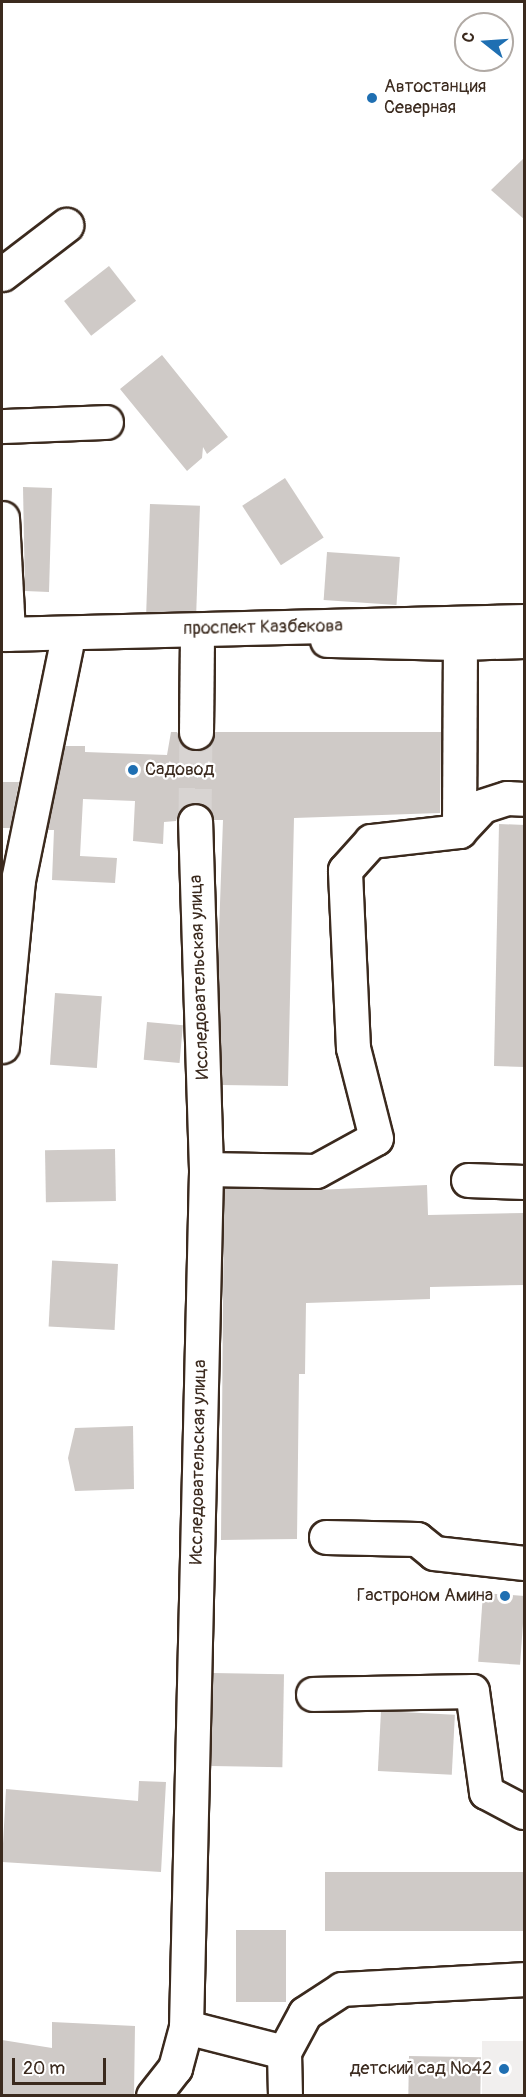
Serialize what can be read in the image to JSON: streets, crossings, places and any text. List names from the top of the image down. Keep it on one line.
{"streets":{"main road":["проспект Казбекова","Исследовательская улица"]},"places":["Автостанция Северная","Садовод","Гастроном Амина","детский сад №42"],"scale_bar":"20 m","north":"left"}
